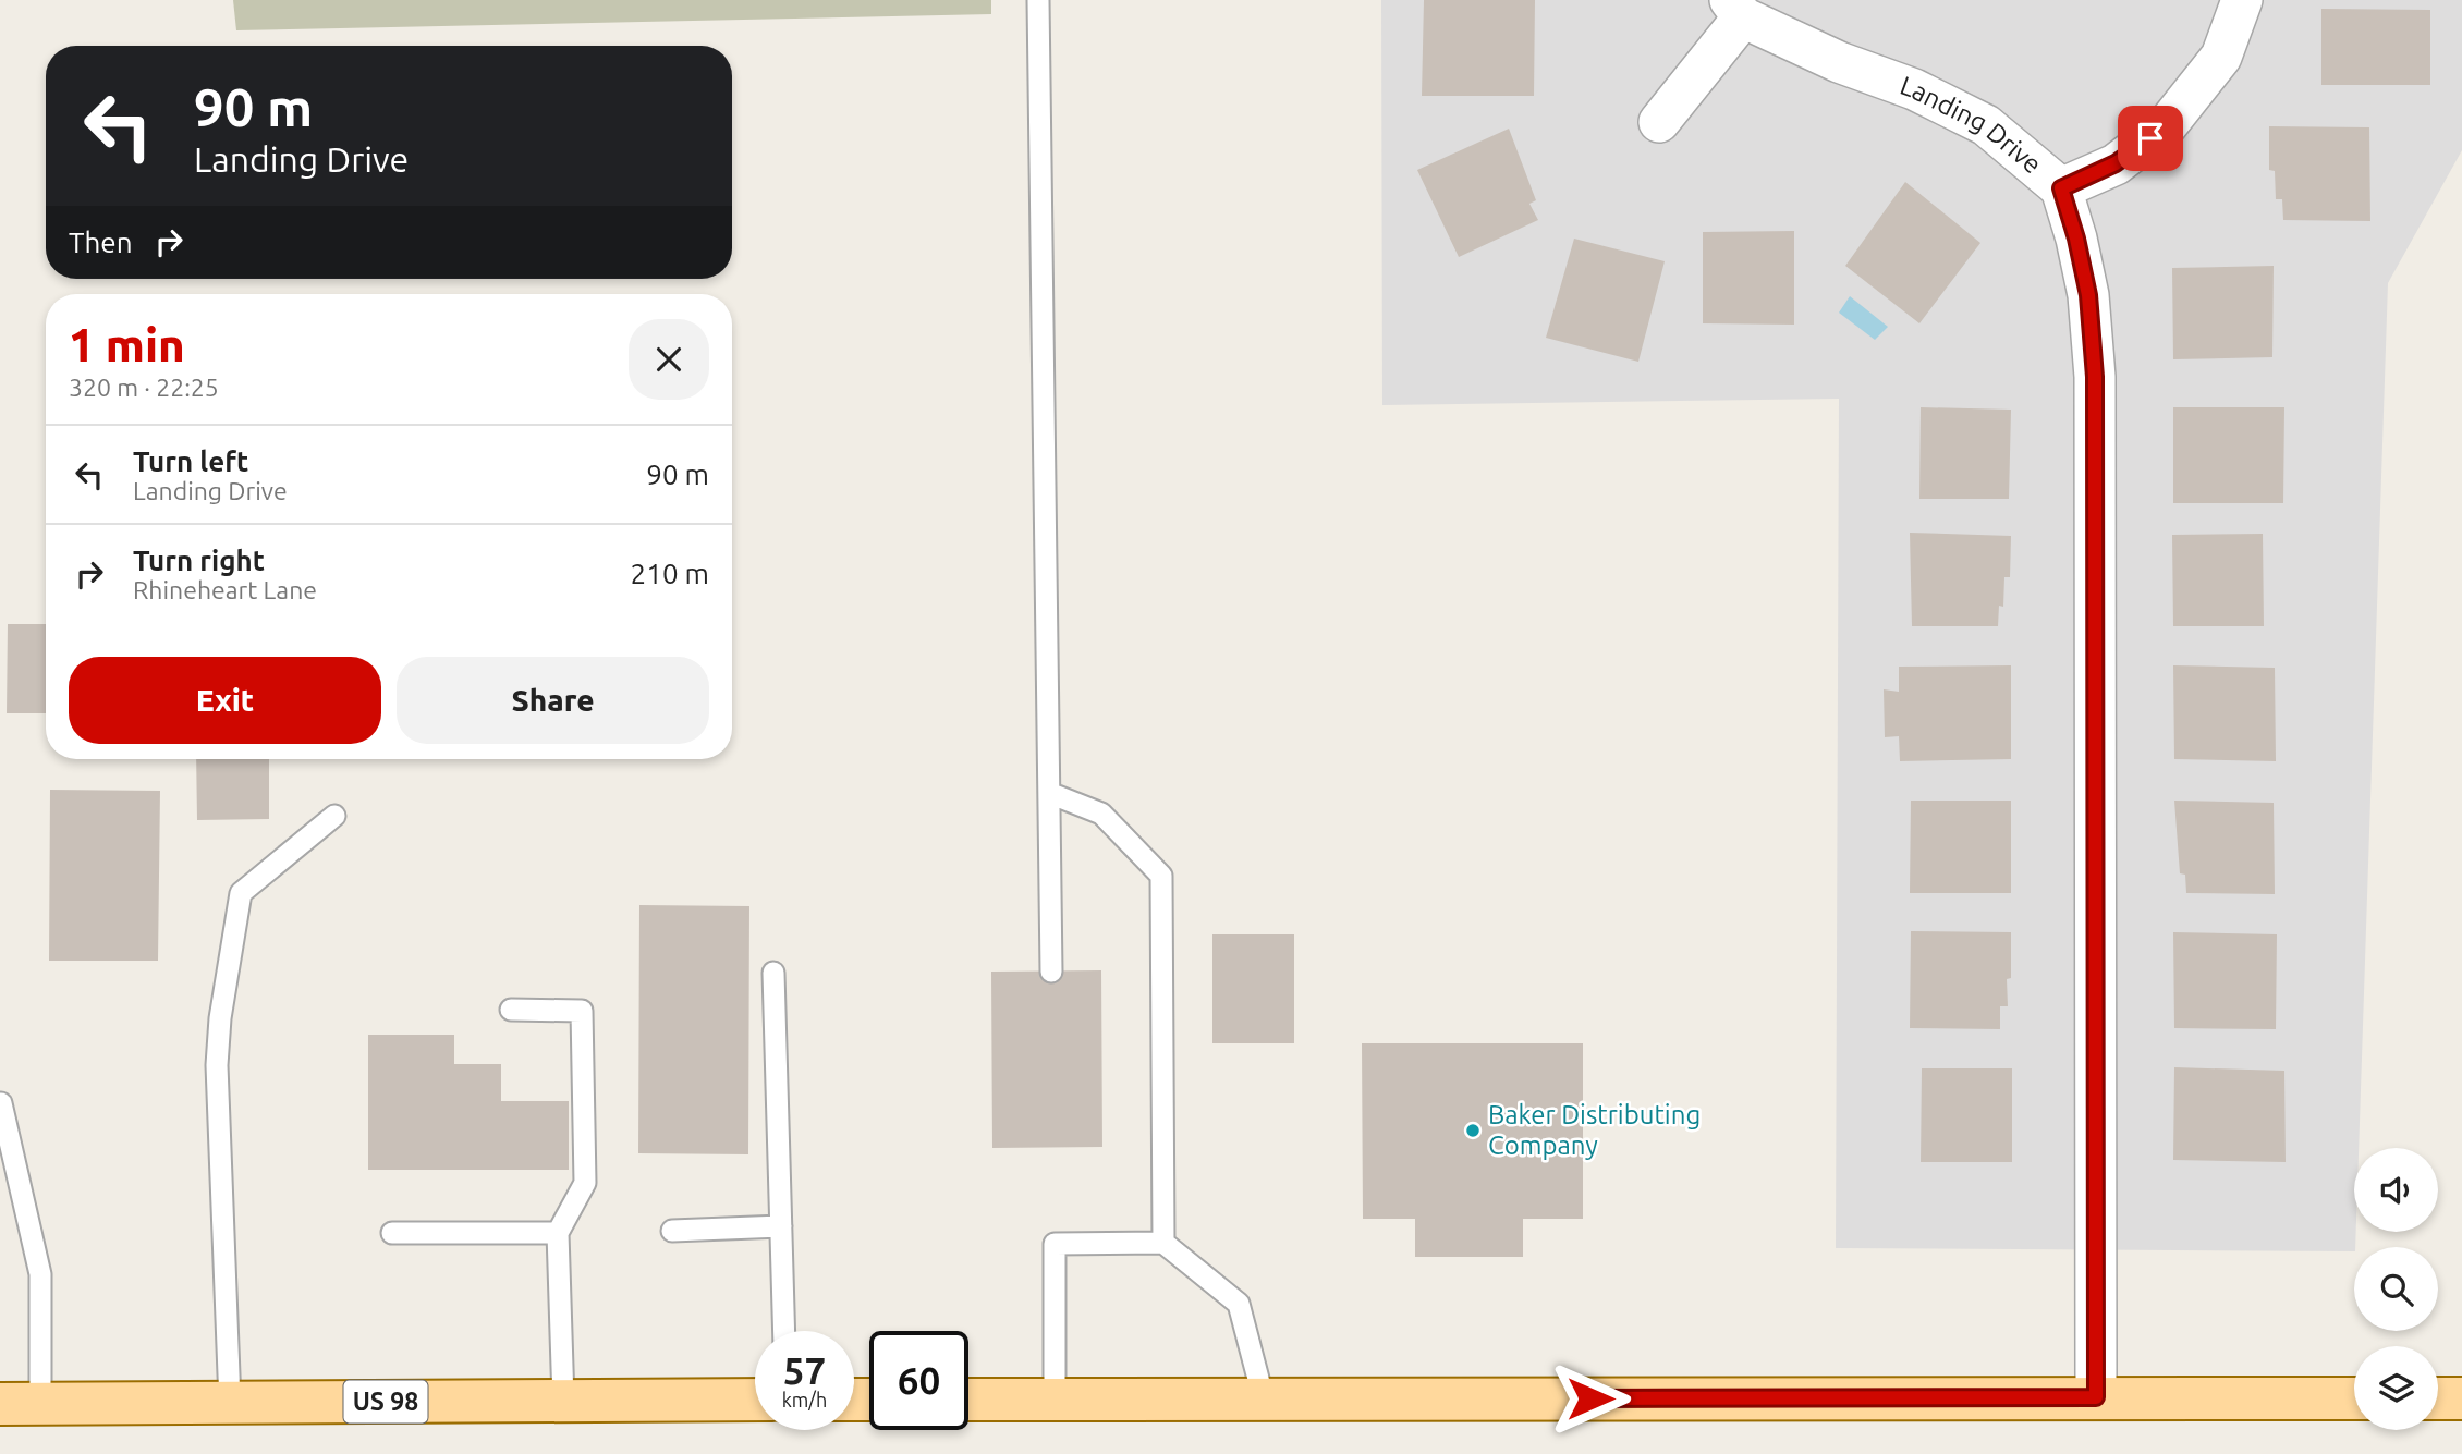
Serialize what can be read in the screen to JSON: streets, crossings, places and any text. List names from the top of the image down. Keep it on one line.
{"streets":{"main road":["US 98"],"street":["Landing Drive"]},"places":["Baker Distributing Company"],"page":{"turn":["90 m","Landing Drive"],"then":"Then","heading":["1 min","320 m · 22:25"],"list":[{"name":"Turn left","note":"Landing Drive","value":"90 m"},{"name":"Turn right","note":"Rhineheart Lane","value":"210 m"}],"buttons":["Exit","Share"],"speed":"57 km/h","limit":"60"}}
